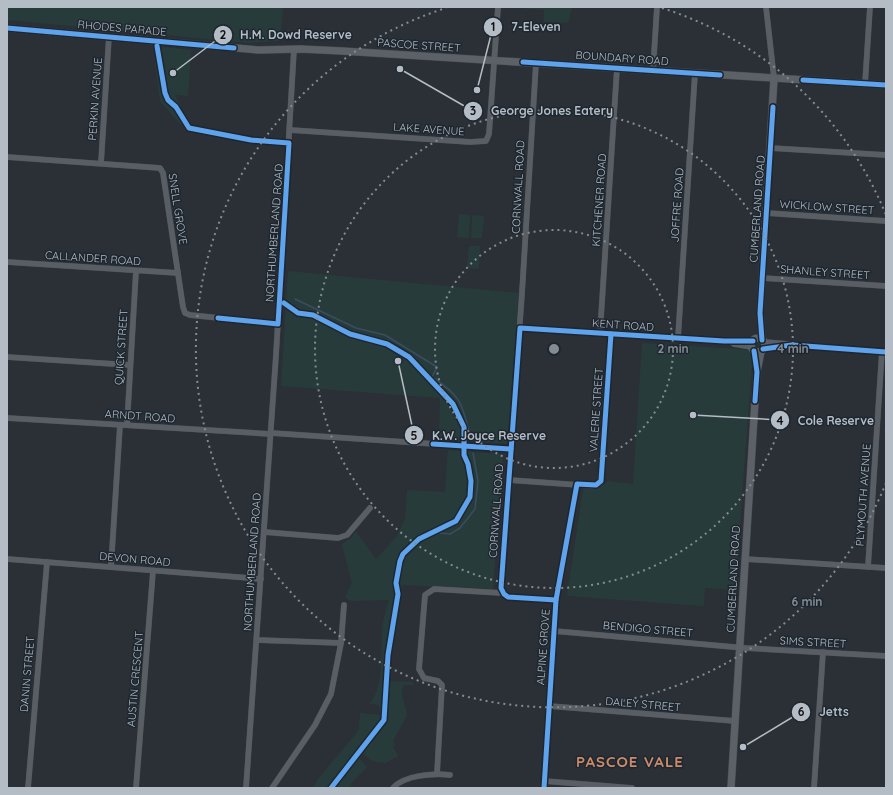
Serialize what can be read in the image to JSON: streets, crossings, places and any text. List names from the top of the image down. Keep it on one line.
{"streets":{"main road":["RHODES PARADE","PASCOE STREET","BOUNDARY ROAD","CUMBERLAND ROAD"],"street":["PERKIN AVENUE","LAKE AVENUE","CORNWALL ROAD","KITCHENER ROAD","JOFFRE ROAD","WICKLOW STREET","SNELL GROVE","NORTHUMBERLAND ROAD","CALLANDER ROAD","SHANLEY STREET","KENT ROAD","QUICK STREET","VALERIE STREET","ARNDT ROAD","PLYMOUTH AVENUE","DEVON ROAD","BENDIGO STREET","SIMS STREET","ALPINE GROVE","DANIN STREET","AUSTIN CRESCENT","DALEY STREET"]},"crossings":[["RHODES PARADE","PASCOE STREET"],["RHODES PARADE","PERKIN AVENUE"],["RHODES PARADE","NORTHUMBERLAND ROAD"],["PASCOE STREET","BOUNDARY ROAD"],["PASCOE STREET","LAKE AVENUE"],["PASCOE STREET","NORTHUMBERLAND ROAD"],["BOUNDARY ROAD","LAKE AVENUE"],["BOUNDARY ROAD","CORNWALL ROAD"],["BOUNDARY ROAD","KITCHENER ROAD"],["BOUNDARY ROAD","JOFFRE ROAD"],["BOUNDARY ROAD","CUMBERLAND ROAD"],["PERKIN AVENUE","SNELL GROVE"],["LAKE AVENUE","NORTHUMBERLAND ROAD"],["CORNWALL ROAD","KENT ROAD"],["CORNWALL ROAD","ARNDT ROAD"],["KITCHENER ROAD","KENT ROAD"],["JOFFRE ROAD","KENT ROAD"],["WICKLOW STREET","CUMBERLAND ROAD"],["SNELL GROVE","NORTHUMBERLAND ROAD"],["SNELL GROVE","CALLANDER ROAD"],["CUMBERLAND ROAD","SHANLEY STREET"],["CUMBERLAND ROAD","KENT ROAD"],["CUMBERLAND ROAD","BENDIGO STREET"],["CUMBERLAND ROAD","SIMS STREET"],["CUMBERLAND ROAD","DALEY STREET"],["NORTHUMBERLAND ROAD","ARNDT ROAD"],["NORTHUMBERLAND ROAD","DEVON ROAD"],["CALLANDER ROAD","QUICK STREET"],["KENT ROAD","VALERIE STREET"],["KENT ROAD","PLYMOUTH AVENUE"],["QUICK STREET","ARNDT ROAD"],["QUICK STREET","DEVON ROAD"],["VALERIE STREET","ALPINE GROVE"],["DEVON ROAD","DANIN STREET"],["DEVON ROAD","AUSTIN CRESCENT"],["BENDIGO STREET","SIMS STREET"],["BENDIGO STREET","ALPINE GROVE"],["ALPINE GROVE","DALEY STREET"]],"districts":["PASCOE VALE"],"places":["George Jones Eatery","H.M. Dowd Reserve","7-Eleven","K.W. Joyce Reserve","Cole Reserve","Jetts"],"rings":["2 min","4 min","6 min"]}
